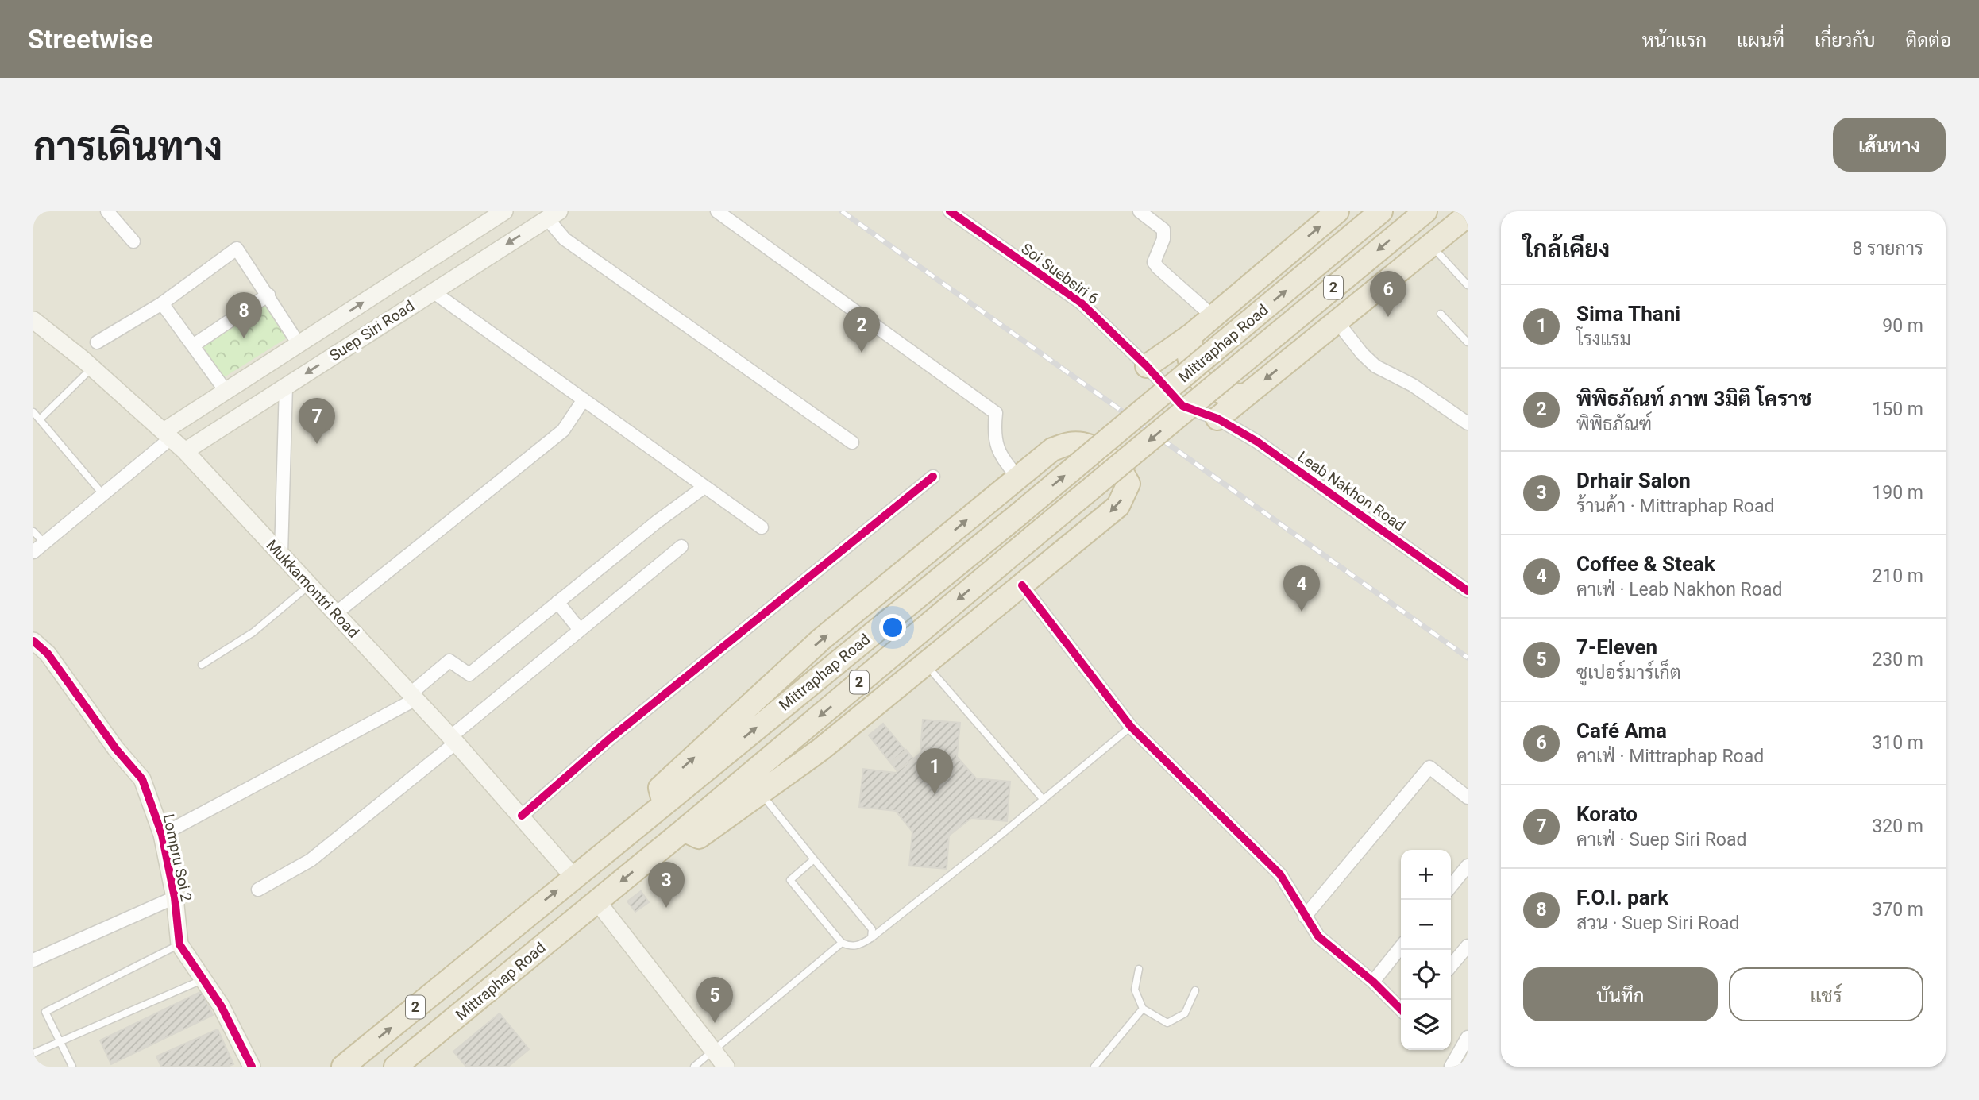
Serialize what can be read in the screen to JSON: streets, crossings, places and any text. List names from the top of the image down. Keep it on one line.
{"streets":{"highway":["2","Mittraphap Road"],"street":["Soi Suebsiri 6","Suep Siri Road","Leab Nakhon Road","Mukkamontri Road","Lompru Soi 2"]},"crossings":[["Soi Suebsiri 6","Leab Nakhon Road"],["Suep Siri Road","Mukkamontri Road"],["Mittraphap Road","Mukkamontri Road"]],"page":{"header":"Streetwise","nav":["หน้าแรก","แผนที่","เกี่ยวกับ","ติดต่อ"],"buttons":["เส้นทาง",["บันทึก","แชร์"]],"title":"การเดินทาง","heading":["ใกล้เคียง","8 รายการ"],"pins":["6","8","2","7","4","1","3","5"],"list":[{"mark":"1","name":"Sima Thani","note":"โรงแรม","value":"90 m"},{"mark":"2","name":"พิพิธภัณท์ ภาพ 3มิติ โคราช","note":"พิพิธภัณฑ์","value":"150 m"},{"mark":"3","name":"Drhair Salon","note":"ร้านค้า · Mittraphap Road","value":"190 m"},{"mark":"4","name":"Coffee & Steak","note":"คาเฟ่ · Leab Nakhon Road","value":"210 m"},{"mark":"5","name":"7-Eleven","note":"ซูเปอร์มาร์เก็ต","value":"230 m"},{"mark":"6","name":"Café Ama","note":"คาเฟ่ · Mittraphap Road","value":"310 m"},{"mark":"7","name":"Korato","note":"คาเฟ่ · Suep Siri Road","value":"320 m"},{"mark":"8","name":"F.O.I. park","note":"สวน · Suep Siri Road","value":"370 m"}],"map_buttons":["+","−"]}}
